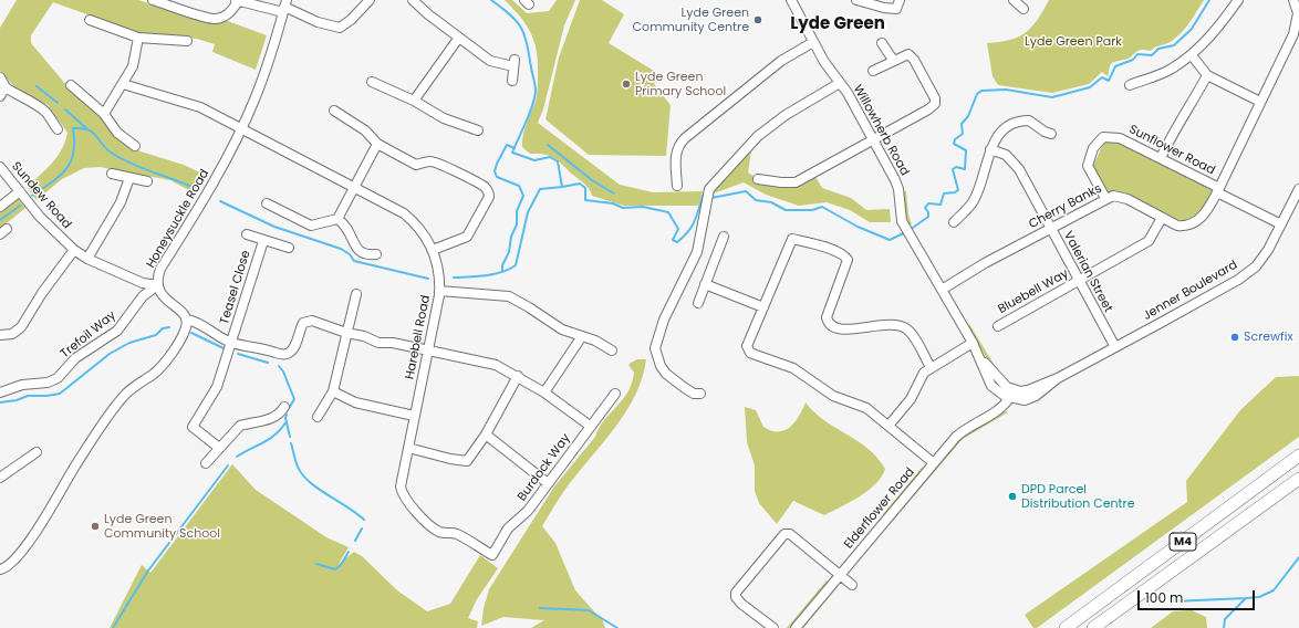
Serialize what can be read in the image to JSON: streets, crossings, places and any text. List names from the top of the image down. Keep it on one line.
{"streets":{"highway":["M4"],"street":["Willowherb Road","Sunflower Road","Sundew Road","Cherry Banks","Honeysuckle Road","Valerian Street","Teasel Close","Jenner Boulevard","Bluebell Way","Trefoil Way","Harebell Road","Burdock Way","Elderflower Road"]},"crossings":[["Willowherb Road","Cherry Banks"],["Willowherb Road","Jenner Boulevard"],["Sunflower Road","Cherry Banks"],["Sundew Road","Honeysuckle Road"],["Sundew Road","Trefoil Way"],["Cherry Banks","Valerian Street"],["Cherry Banks","Bluebell Way"],["Honeysuckle Road","Trefoil Way"],["Honeysuckle Road","Harebell Road"],["Valerian Street","Jenner Boulevard"],["Valerian Street","Bluebell Way"],["Jenner Boulevard","Elderflower Road"],["Harebell Road","Burdock Way"]],"districts":["Lyde Green"],"parks":["Lyde Green Park"],"places":["Lyde Green Community Centre","Lyde Green Primary School","Screwfix","DPD Parcel Distribution Centre","Lyde Green Community School"],"scale_bar":"100 m"}
